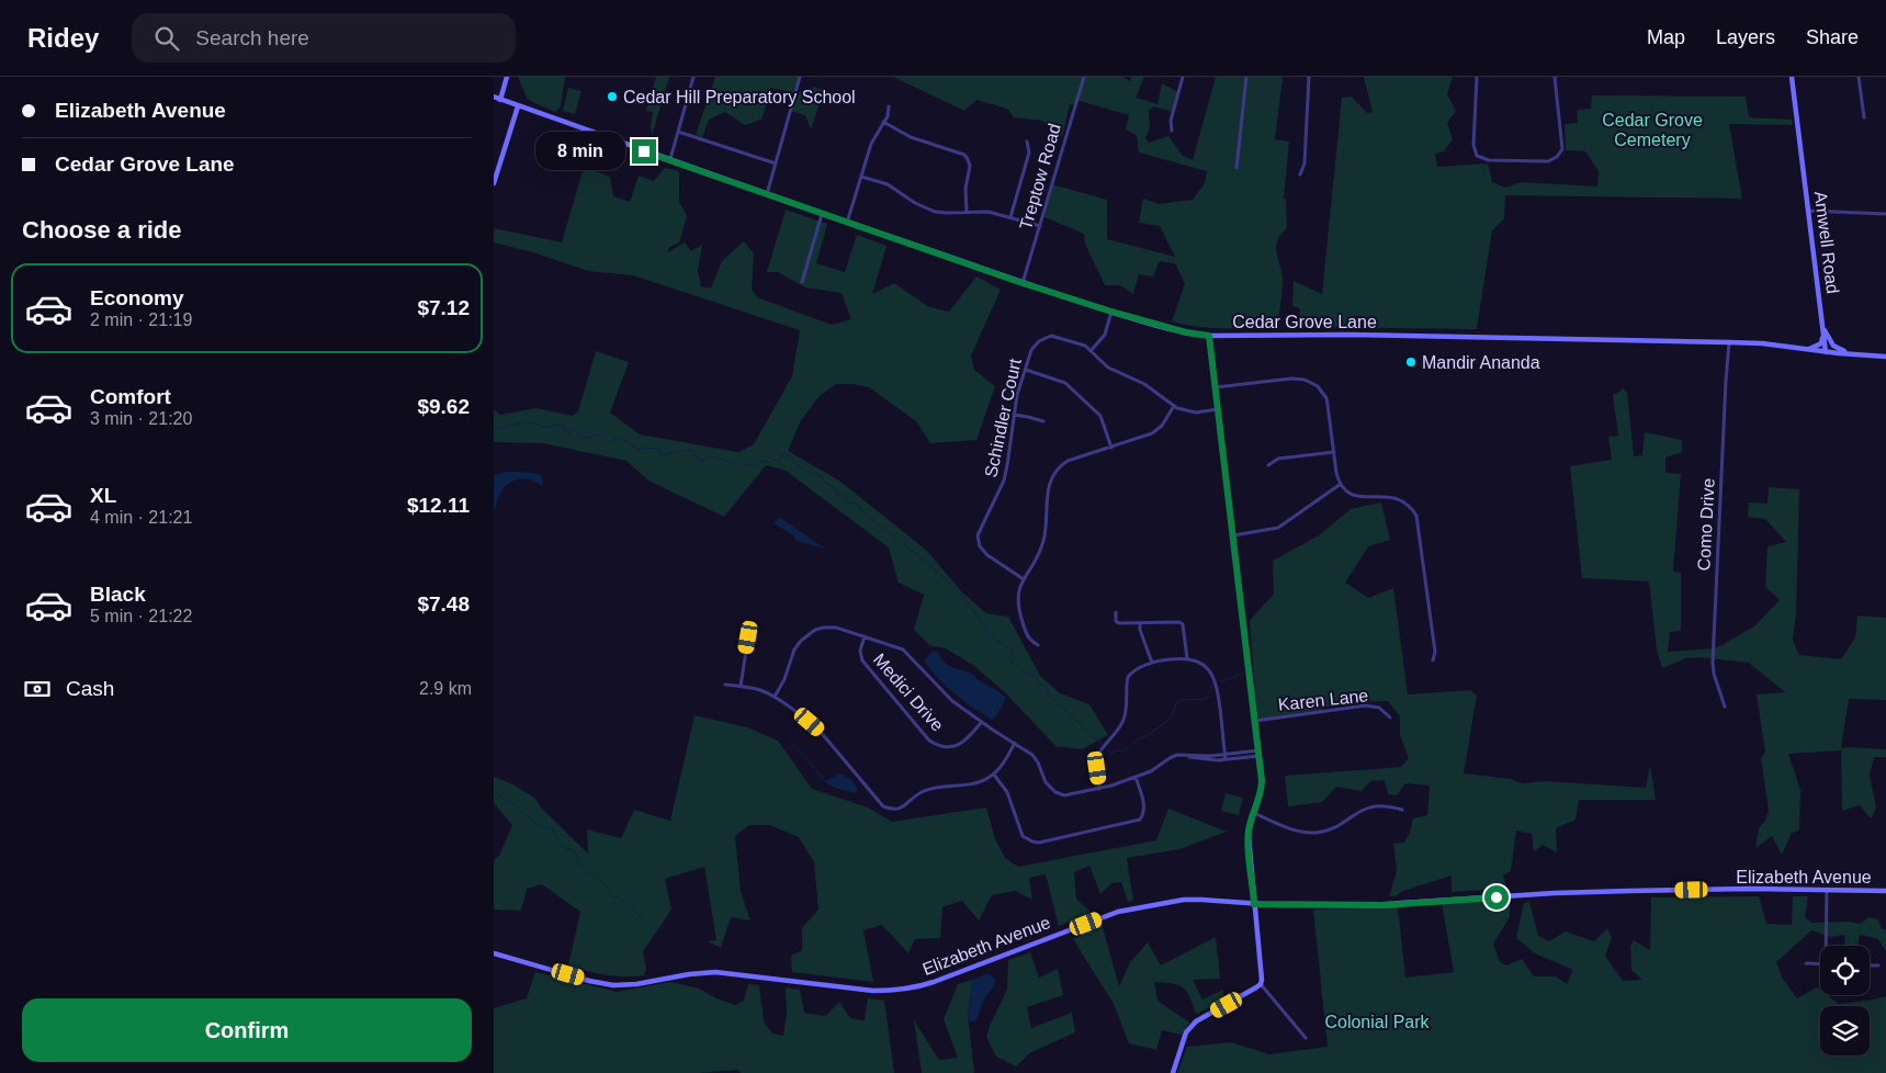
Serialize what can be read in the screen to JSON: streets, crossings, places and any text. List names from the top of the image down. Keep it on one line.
{"streets":{"street":["Treptow Road","Amwell Road","Cedar Grove Lane","Schindler Court","Como Drive","Medici Drive","Karen Lane","Elizabeth Avenue"]},"crossings":[["Treptow Road","Cedar Grove Lane"],["Amwell Road","Cedar Grove Lane"],["Cedar Grove Lane","Como Drive"]],"parks":["Cedar Grove Cemetery","Colonial Park"],"places":["Cedar Hill Preparatory School","Mandir Ananda"],"page":{"header":"Ridey","search":"Search here","nav":["Map","Layers","Share"],"banner":["Elizabeth Avenue","Cedar Grove Lane"],"bubble":"8 min","heading":"Choose a ride","list":[{"name":"Economy","note":"2 min · 21:19","value":"$7.12"},{"name":"Comfort","note":"3 min · 21:20","value":"$9.62"},{"name":"XL","note":"4 min · 21:21","value":"$12.11"},{"name":"Black","note":"5 min · 21:22","value":"$7.48"}],"pay":["Cash","2.9 km"],"buttons":"Confirm"}}
